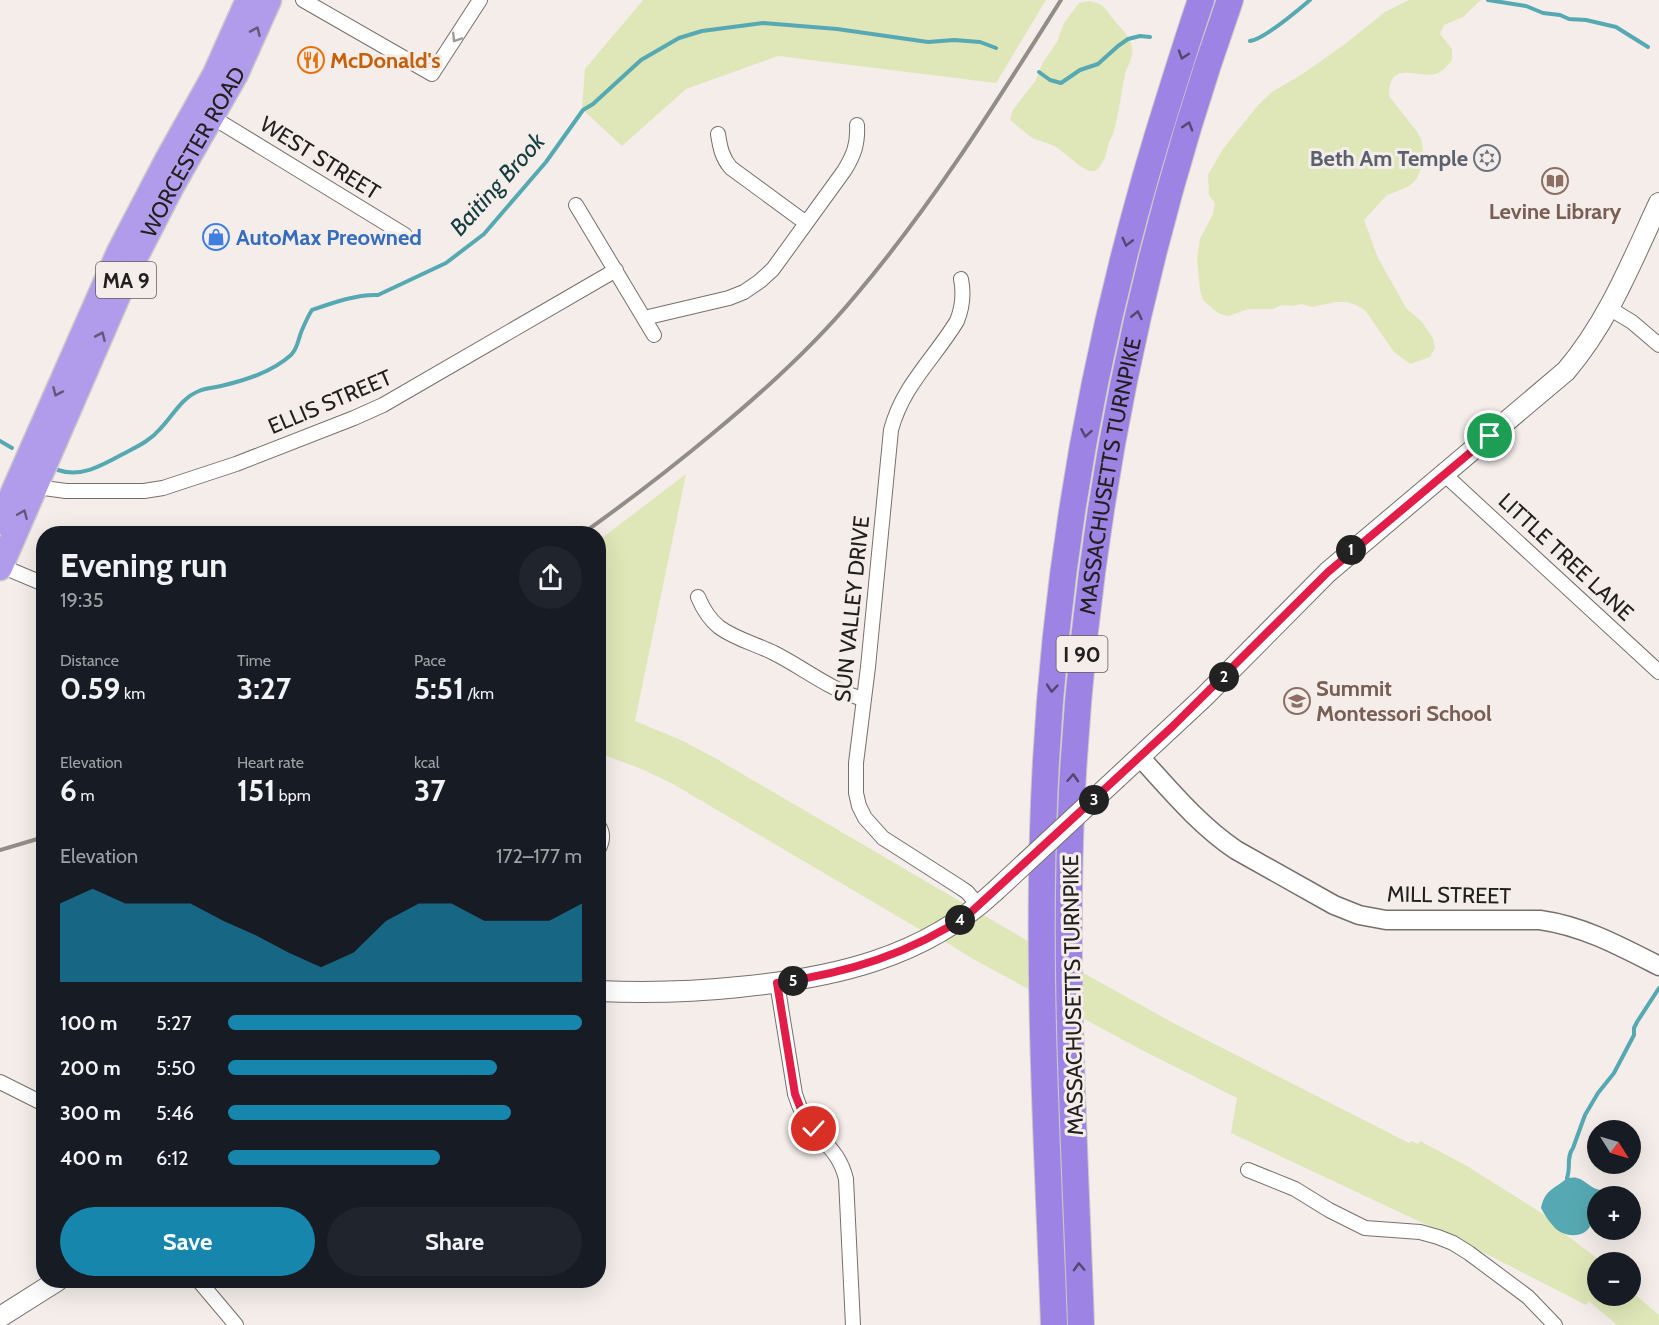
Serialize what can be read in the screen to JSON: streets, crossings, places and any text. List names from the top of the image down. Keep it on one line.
{"streets":{"highway":["WORCESTER ROAD","MA 9","MASSACHUSETTS TURNPIKE","I 90"],"street":["WEST STREET","ELLIS STREET","LITTLE TREE LANE","SUN VALLEY DRIVE","MILL STREET"]},"crossings":[["WORCESTER ROAD","WEST STREET"],["WORCESTER ROAD","ELLIS STREET"]],"water":["Baiting Brook"],"places":{"restaurant":["McDonald's"],"synagogue":["Beth Am Temple"],"library":["Levine Library"],"shop":["AutoMax Preowned"],"school or university":["Summit Montessori School"]},"north":"bottom right","page":{"heading":["Evening run","19:35"],"pins":["1","2","3","4","5"],"stats":[["Distance","0.59 km"],["Time","3:27"],["Pace","5:51 /km"],["Elevation","6 m"],["Heart rate","151 bpm"],["kcal","37"]],"chart":["Elevation","172–177 m"],"list":[{"name":"100 m","note":"5:27"},{"name":"200 m","note":"5:50"},{"name":"300 m","note":"5:46"},{"name":"400 m","note":"6:12"}],"map_buttons":["+","−"],"buttons":["Save","Share"]}}
